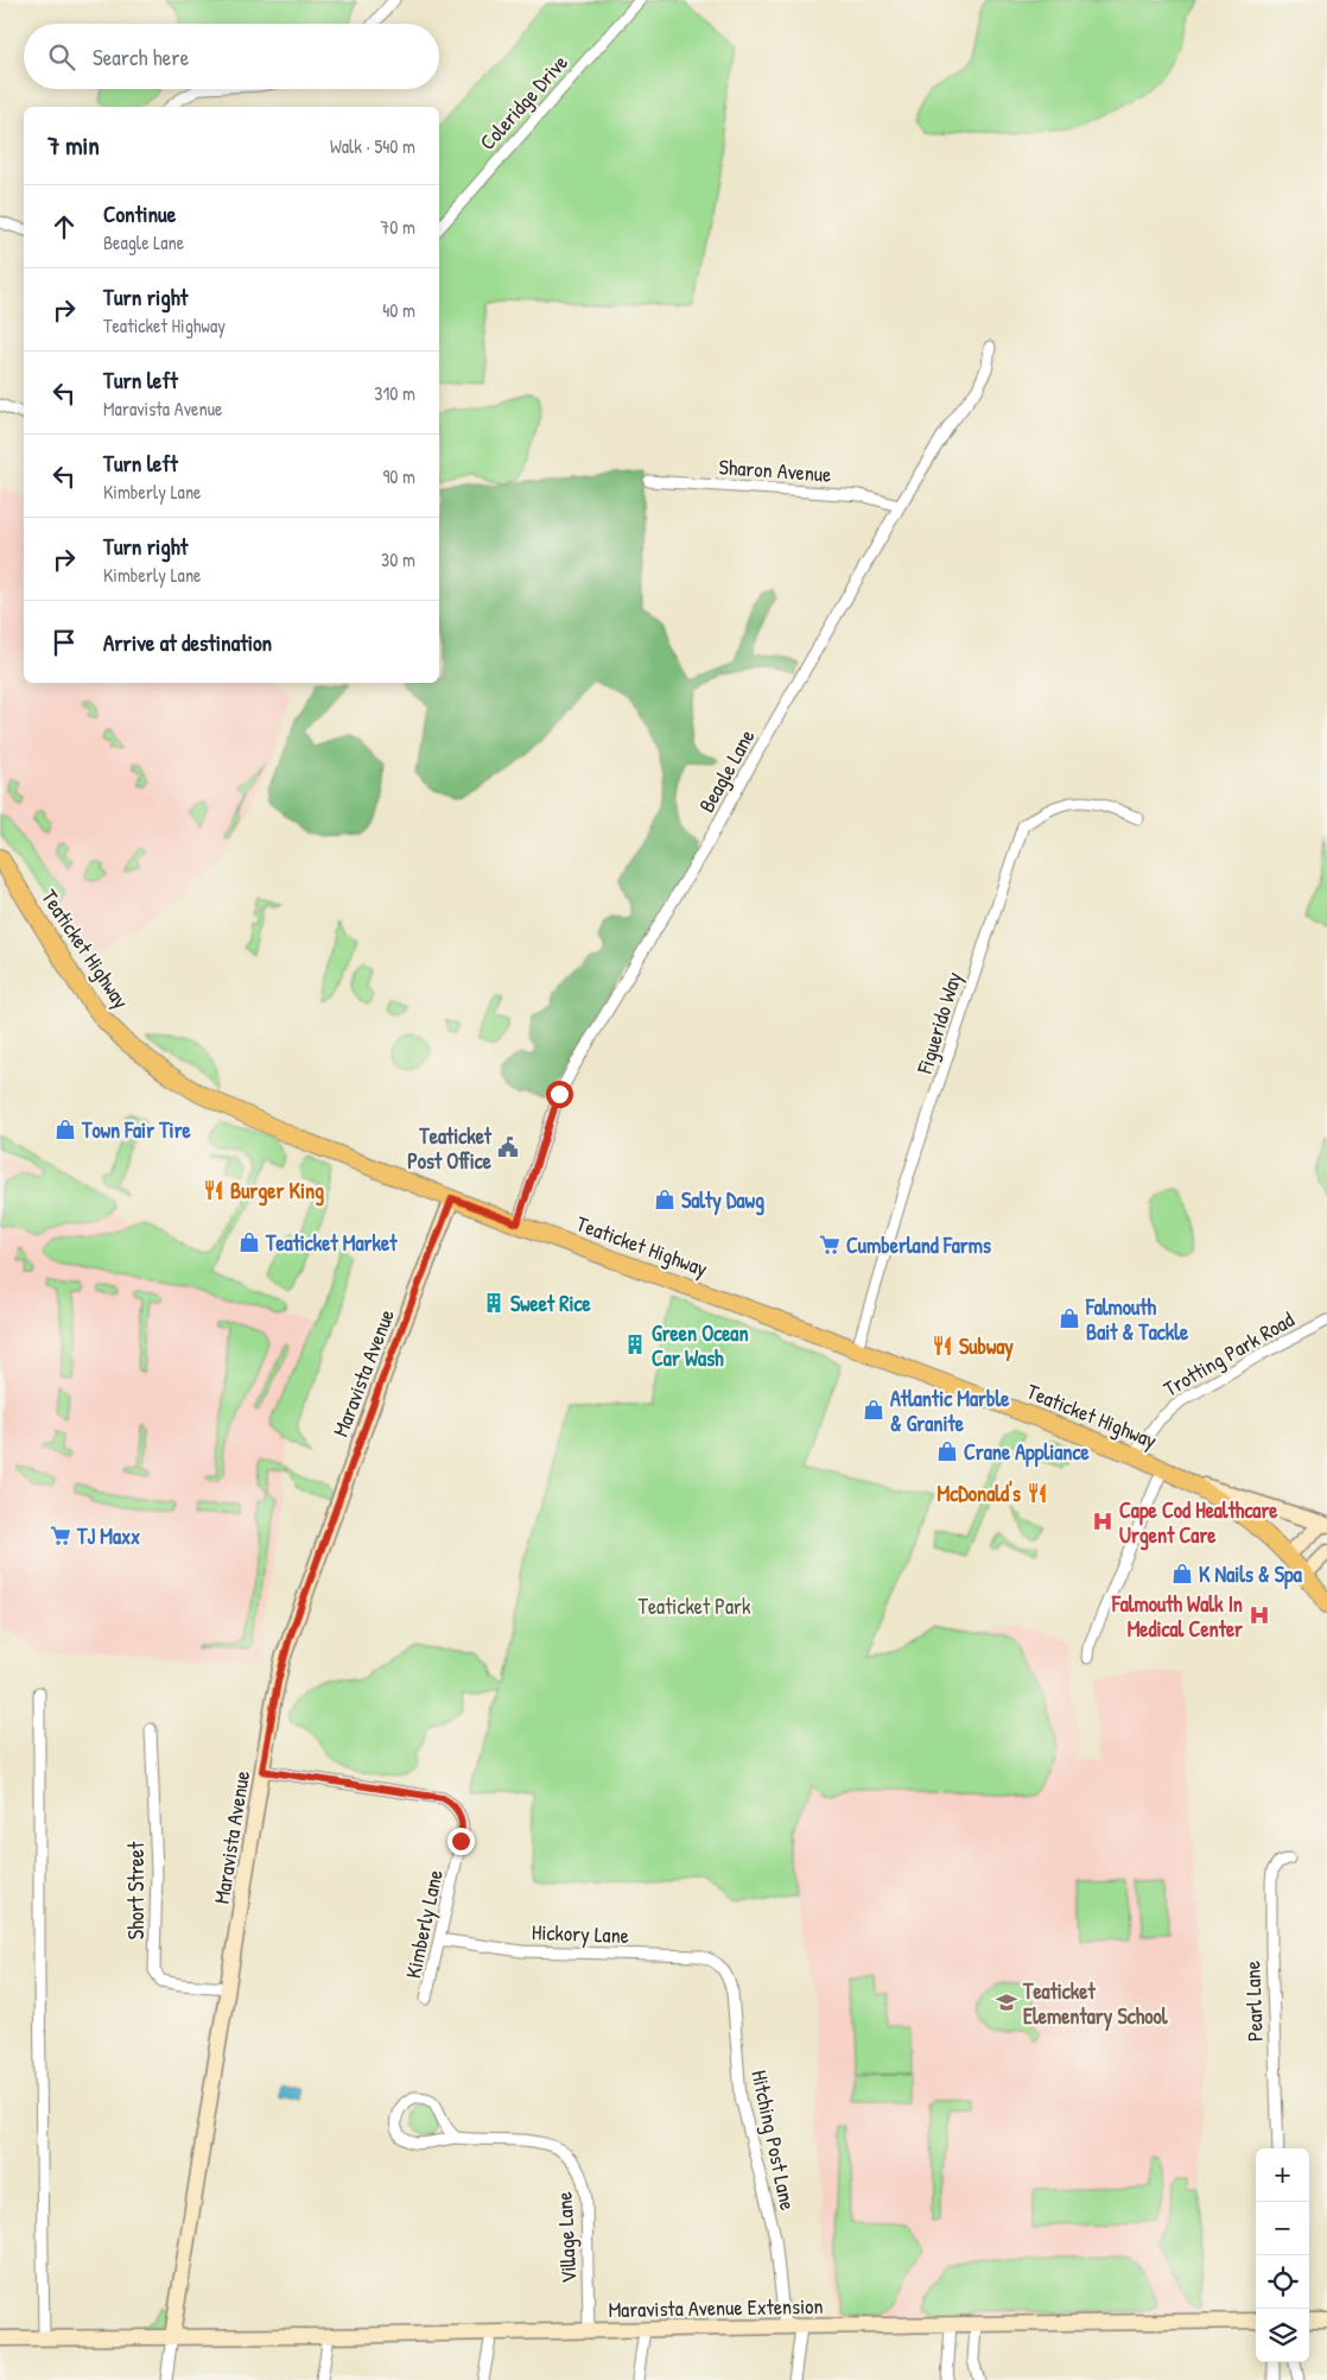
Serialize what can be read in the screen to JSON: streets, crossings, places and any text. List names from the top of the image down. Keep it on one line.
{"streets":{"main road":["Teaticket Highway","Maravista Avenue","Maravista Avenue Extension"],"street":["Coleridge Drive","Sharon Avenue","Beagle Lane","Figuerido Way","Trotting Park Road","Short Street","Kimberly Lane","Hickory Lane","Pearl Lane","Hitching Post Lane","Village Lane"]},"crossings":[["Sharon Avenue","Beagle Lane"],["Beagle Lane","Teaticket Highway"],["Teaticket Highway","Figuerido Way"],["Teaticket Highway","Trotting Park Road"],["Teaticket Highway","Maravista Avenue"],["Maravista Avenue","Short Street"],["Maravista Avenue","Kimberly Lane"],["Maravista Avenue","Maravista Avenue Extension"],["Kimberly Lane","Hickory Lane"],["Hickory Lane","Hitching Post Lane"],["Hitching Post Lane","Maravista Avenue Extension"],["Village Lane","Maravista Avenue Extension"]],"parks":["Teaticket Park"],"places":{"shop":["Town Fair Tire","Salty Dawg","Teaticket Market","Falmouth Bait & Tackle","Atlantic Marble & Granite","Crane Appliance","K Nails & Spa"],"public building":["Teaticket Post Office"],"restaurant":["Burger King","Subway","McDonald's"],"supermarket":["Cumberland Farms","TJ Maxx"],"building":["Sweet Rice","Green Ocean Car Wash"],"hospital":["Cape Cod Healthcare Urgent Care","Falmouth Walk In Medical Center"],"school or university":["Teaticket Elementary School"]},"page":{"search":"Search here","heading":["7 min","Walk · 540 m"],"list":[["Continue","Beagle Lane","70 m"],["Turn right","Teaticket Highway","40 m"],["Turn left","Maravista Avenue","310 m"],["Turn left","Kimberly Lane","90 m"],["Turn right","Kimberly Lane","30 m"],"Arrive at destination"],"map_buttons":["+","−"]}}
